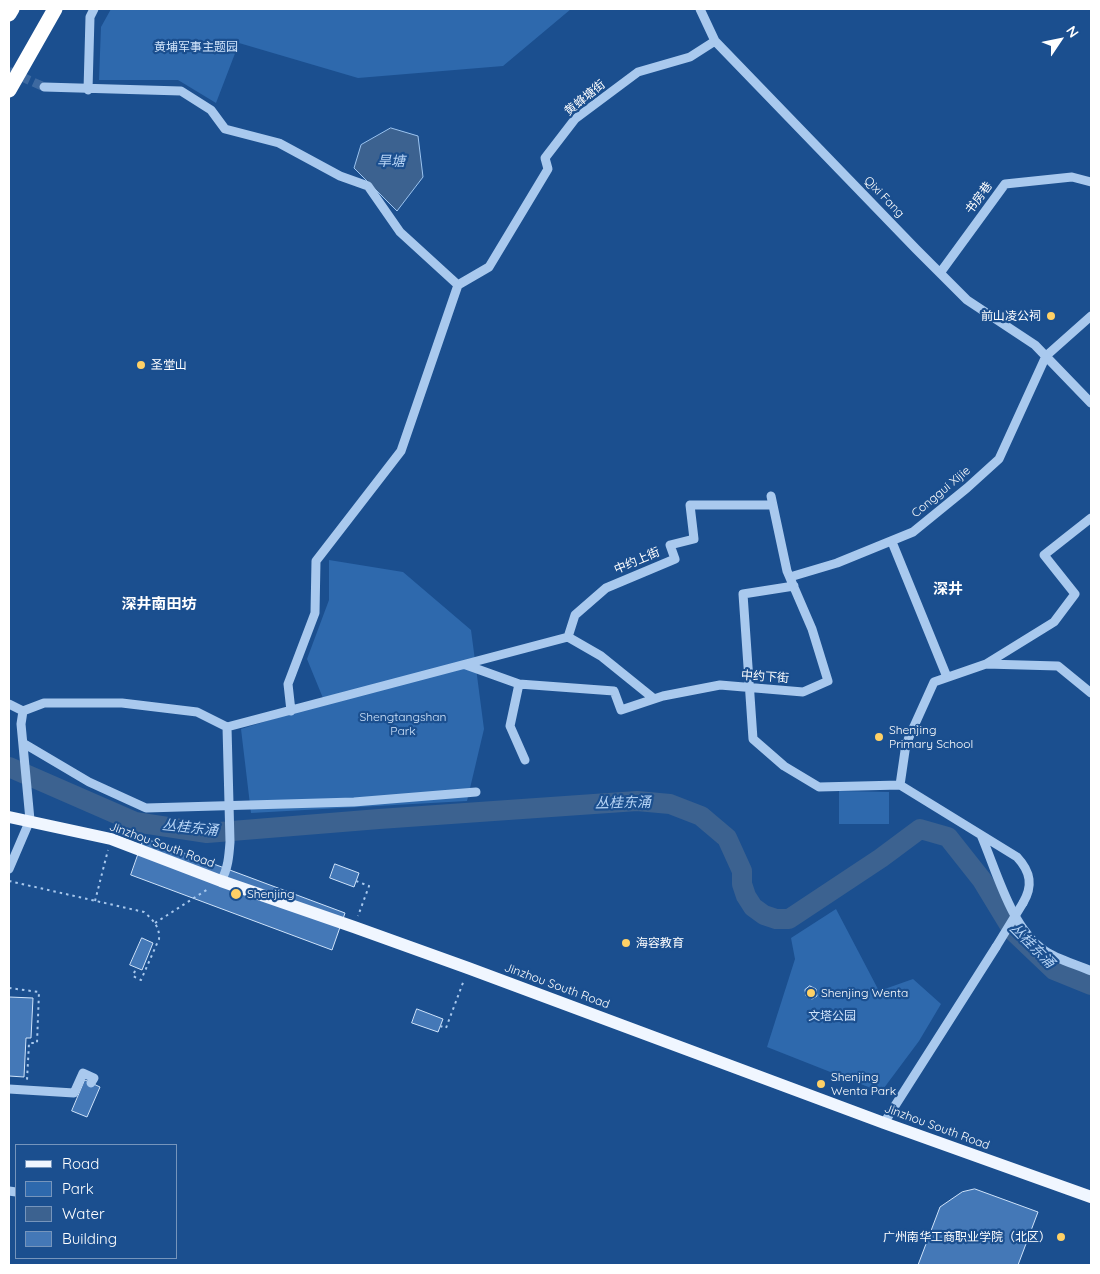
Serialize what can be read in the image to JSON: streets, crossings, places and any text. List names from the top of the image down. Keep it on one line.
{"streets":{"main road":["Jinzhou South Road"],"street":["黄蜂塘街","Qixi Fang","书房巷","Conggui Xijie","中约上街","中约下街"]},"crossings":[["黄蜂塘街","Qixi Fang"],["Qixi Fang","书房巷"],["Qixi Fang","Conggui Xijie"],["Conggui Xijie","中约下街"],["中约上街","中约下街"]],"districts":["深井","深井南田坊"],"water":["旱塘","丛桂东涌"],"parks":["黄埔军事主题园","Shengtangshan Park","文塔公园"],"places":["前山凌公祠","圣堂山","Shenjing Primary School","Shenjing","海容教育","Shenjing Wenta","Shenjing Wenta Park","广州南华工商职业学院（北区）"],"legend":["Road","Park","Water","Building"],"north":"top right"}
